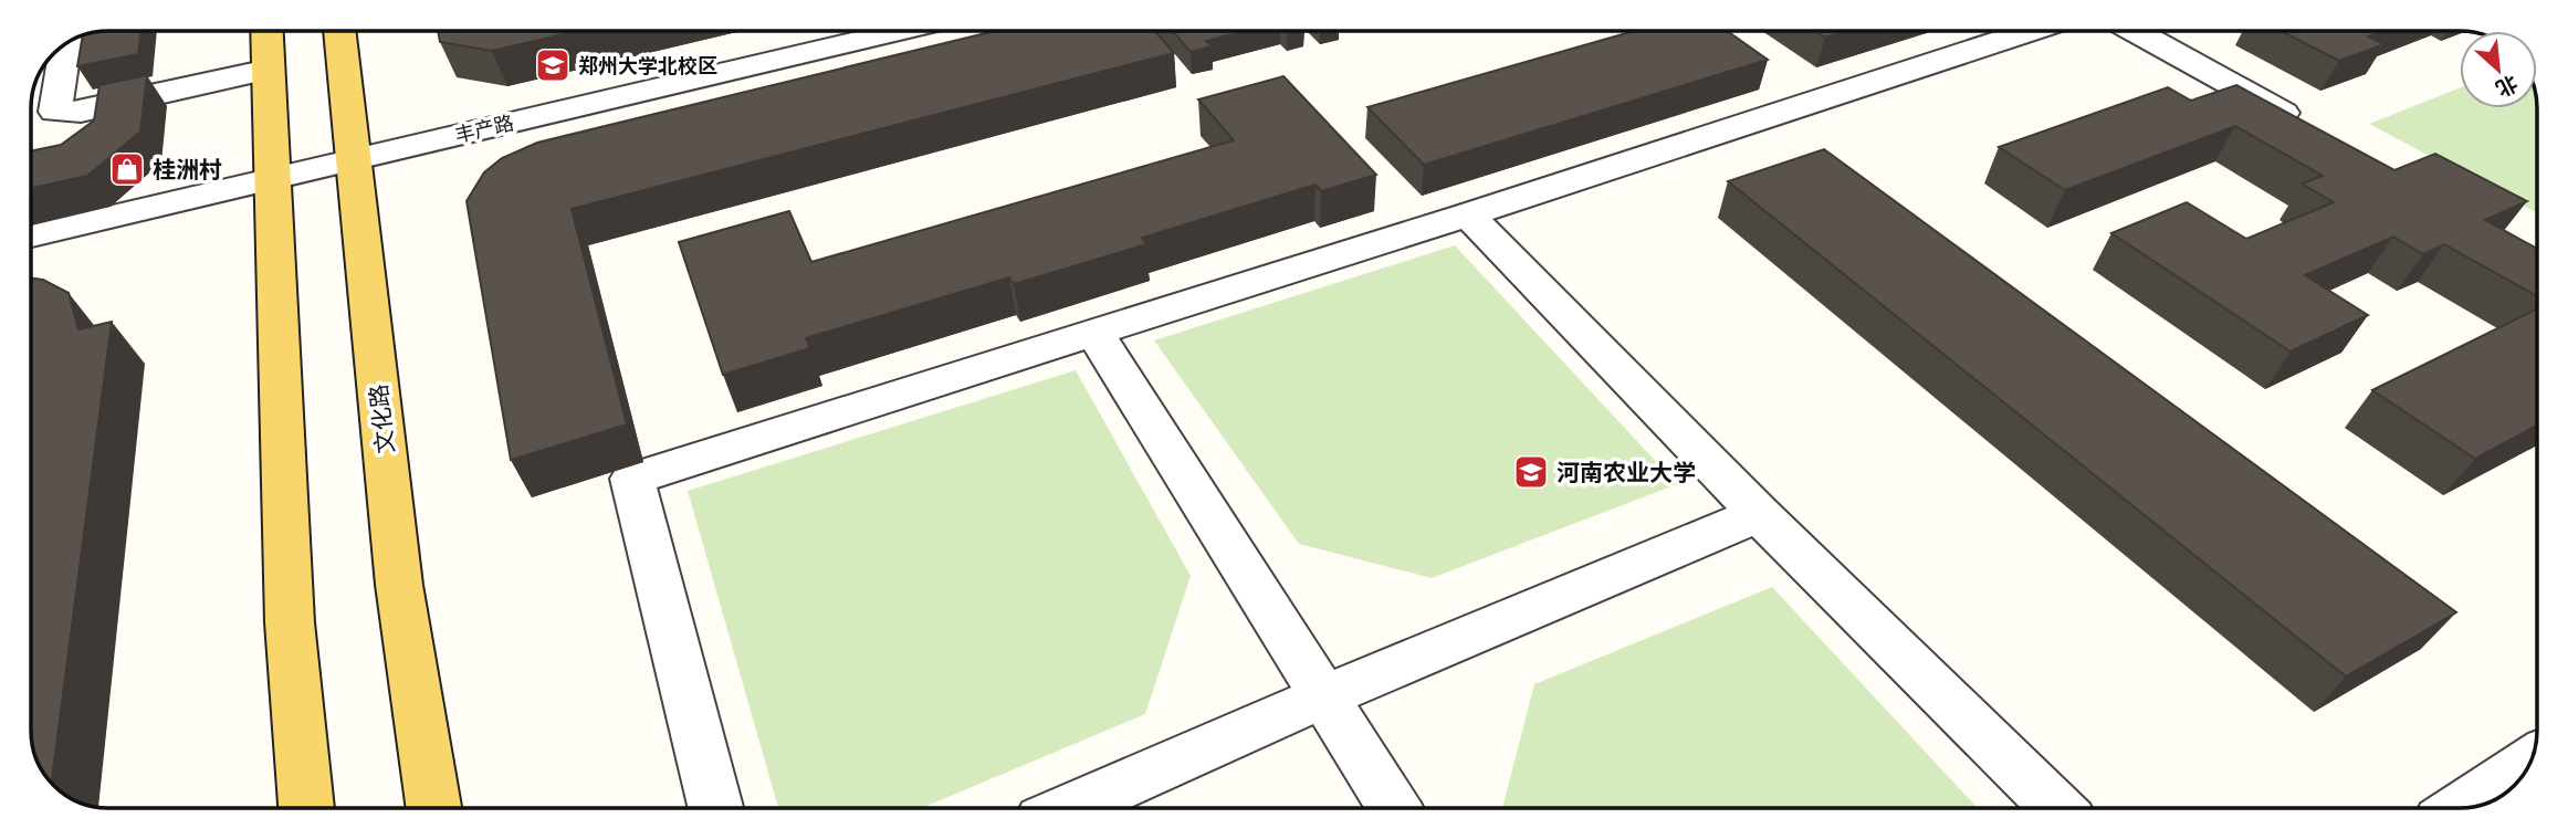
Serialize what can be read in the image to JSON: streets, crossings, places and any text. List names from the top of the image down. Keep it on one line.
{"streets":{"main road":["文化路"],"street":["丰产路"]},"crossings":[["丰产路","文化路"]],"places":{"school or university":["郑州大学北校区","河南农业大学"],"shop":["桂洲村"]},"north":"bottom right"}
